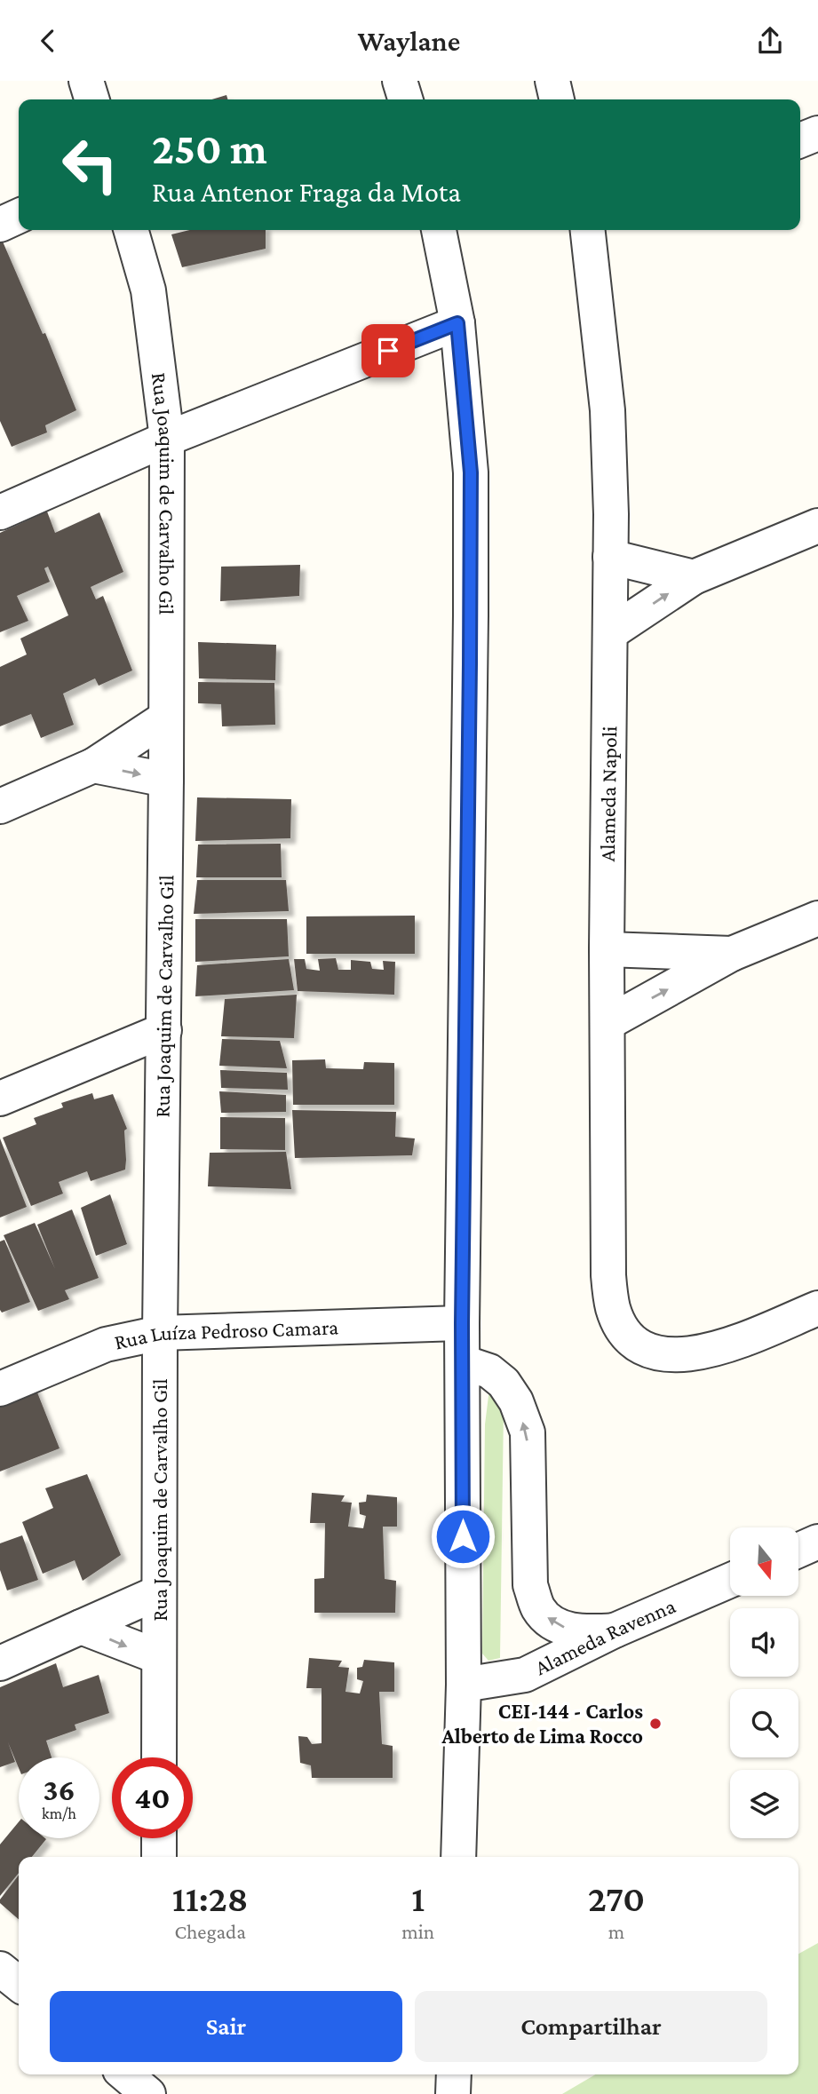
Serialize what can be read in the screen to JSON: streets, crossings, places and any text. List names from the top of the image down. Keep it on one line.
{"streets":{"street":["Rua Joaquim de Carvalho Gil","Alameda Napoli","Rua Luíza Pedroso Camara","Alameda Ravenna"]},"crossings":[["Rua Joaquim de Carvalho Gil","Rua Luíza Pedroso Camara"]],"places":["CEI-144 - Carlos Alberto de Lima Rocco"],"north":"bottom","page":{"header":"Waylane","turn":["250 m","Rua Antenor Fraga da Mota"],"speed":"36 km/h","limit":"40","eta":["11:28","Chegada","1","min","270","m"],"buttons":["Sair","Compartilhar"]}}
